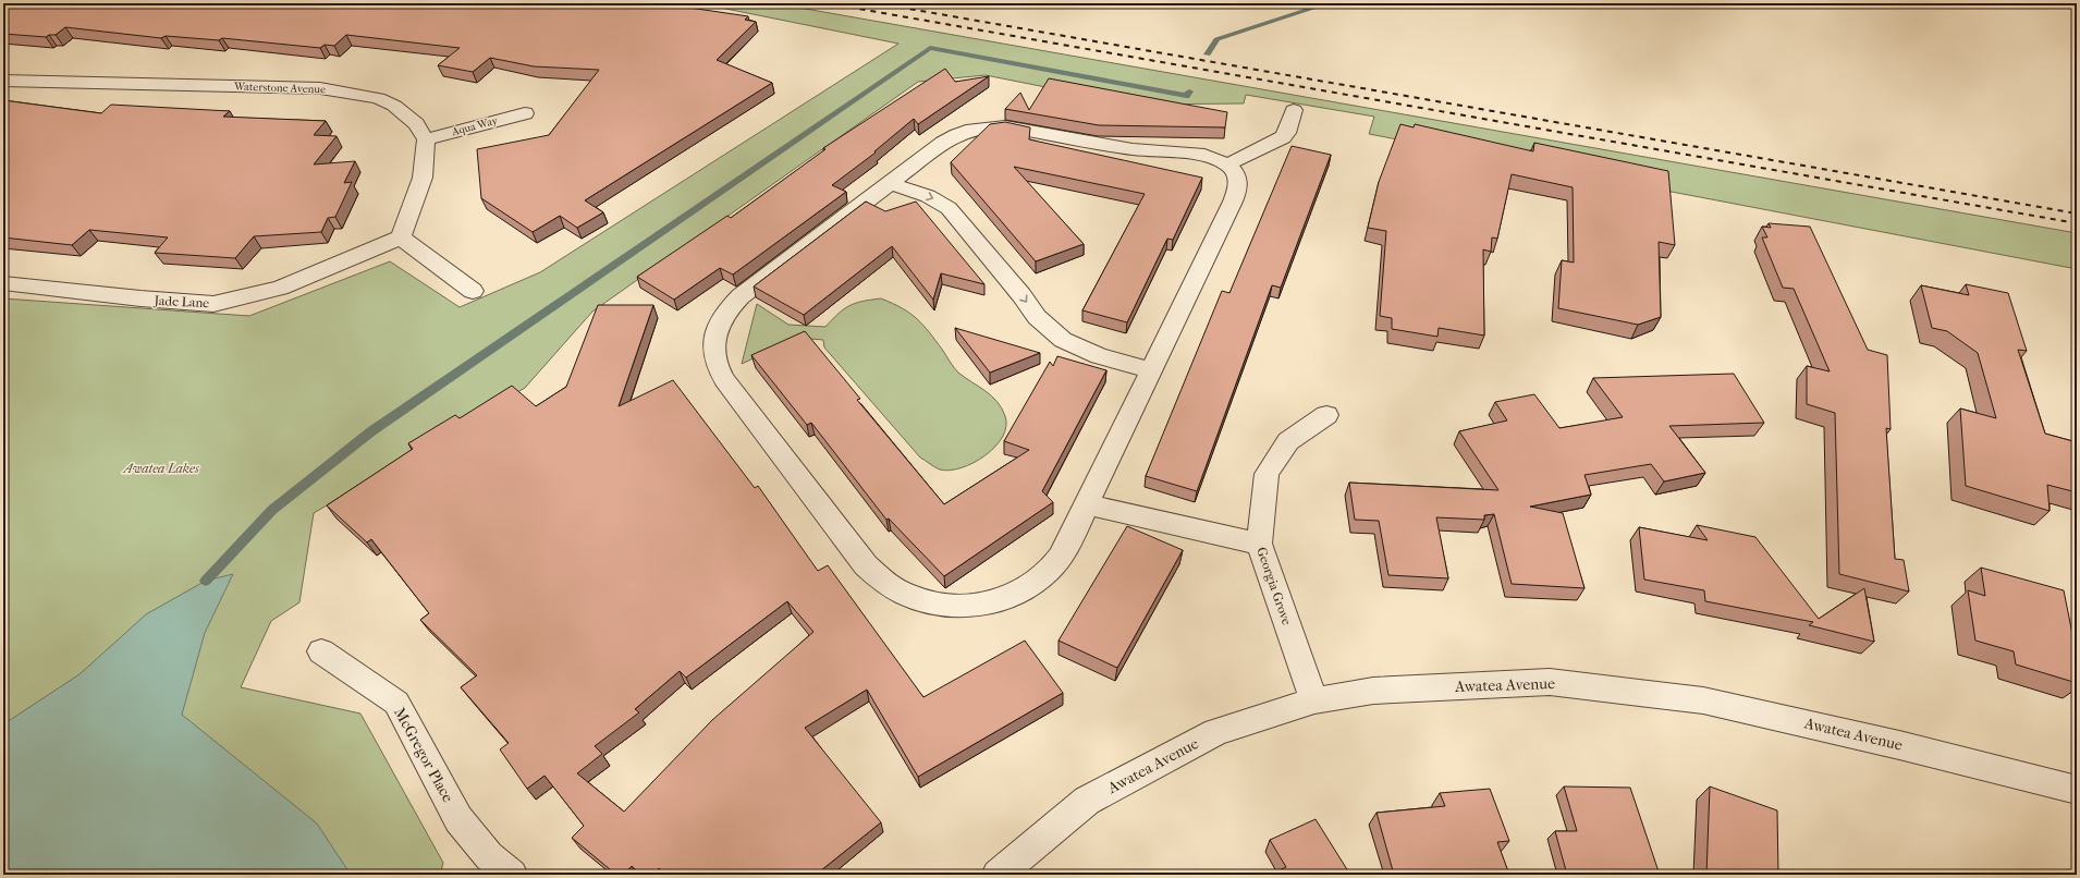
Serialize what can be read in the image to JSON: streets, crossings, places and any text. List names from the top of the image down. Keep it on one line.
{"streets":{"street":["Waterstone Avenue","Aqua Way","Jade Lane","Georgia Grove","Awatea Avenue","McGregor Place"]},"crossings":[["Waterstone Avenue","Aqua Way"],["Georgia Grove","Awatea Avenue"]],"parks":["Awatea Lakes"]}
